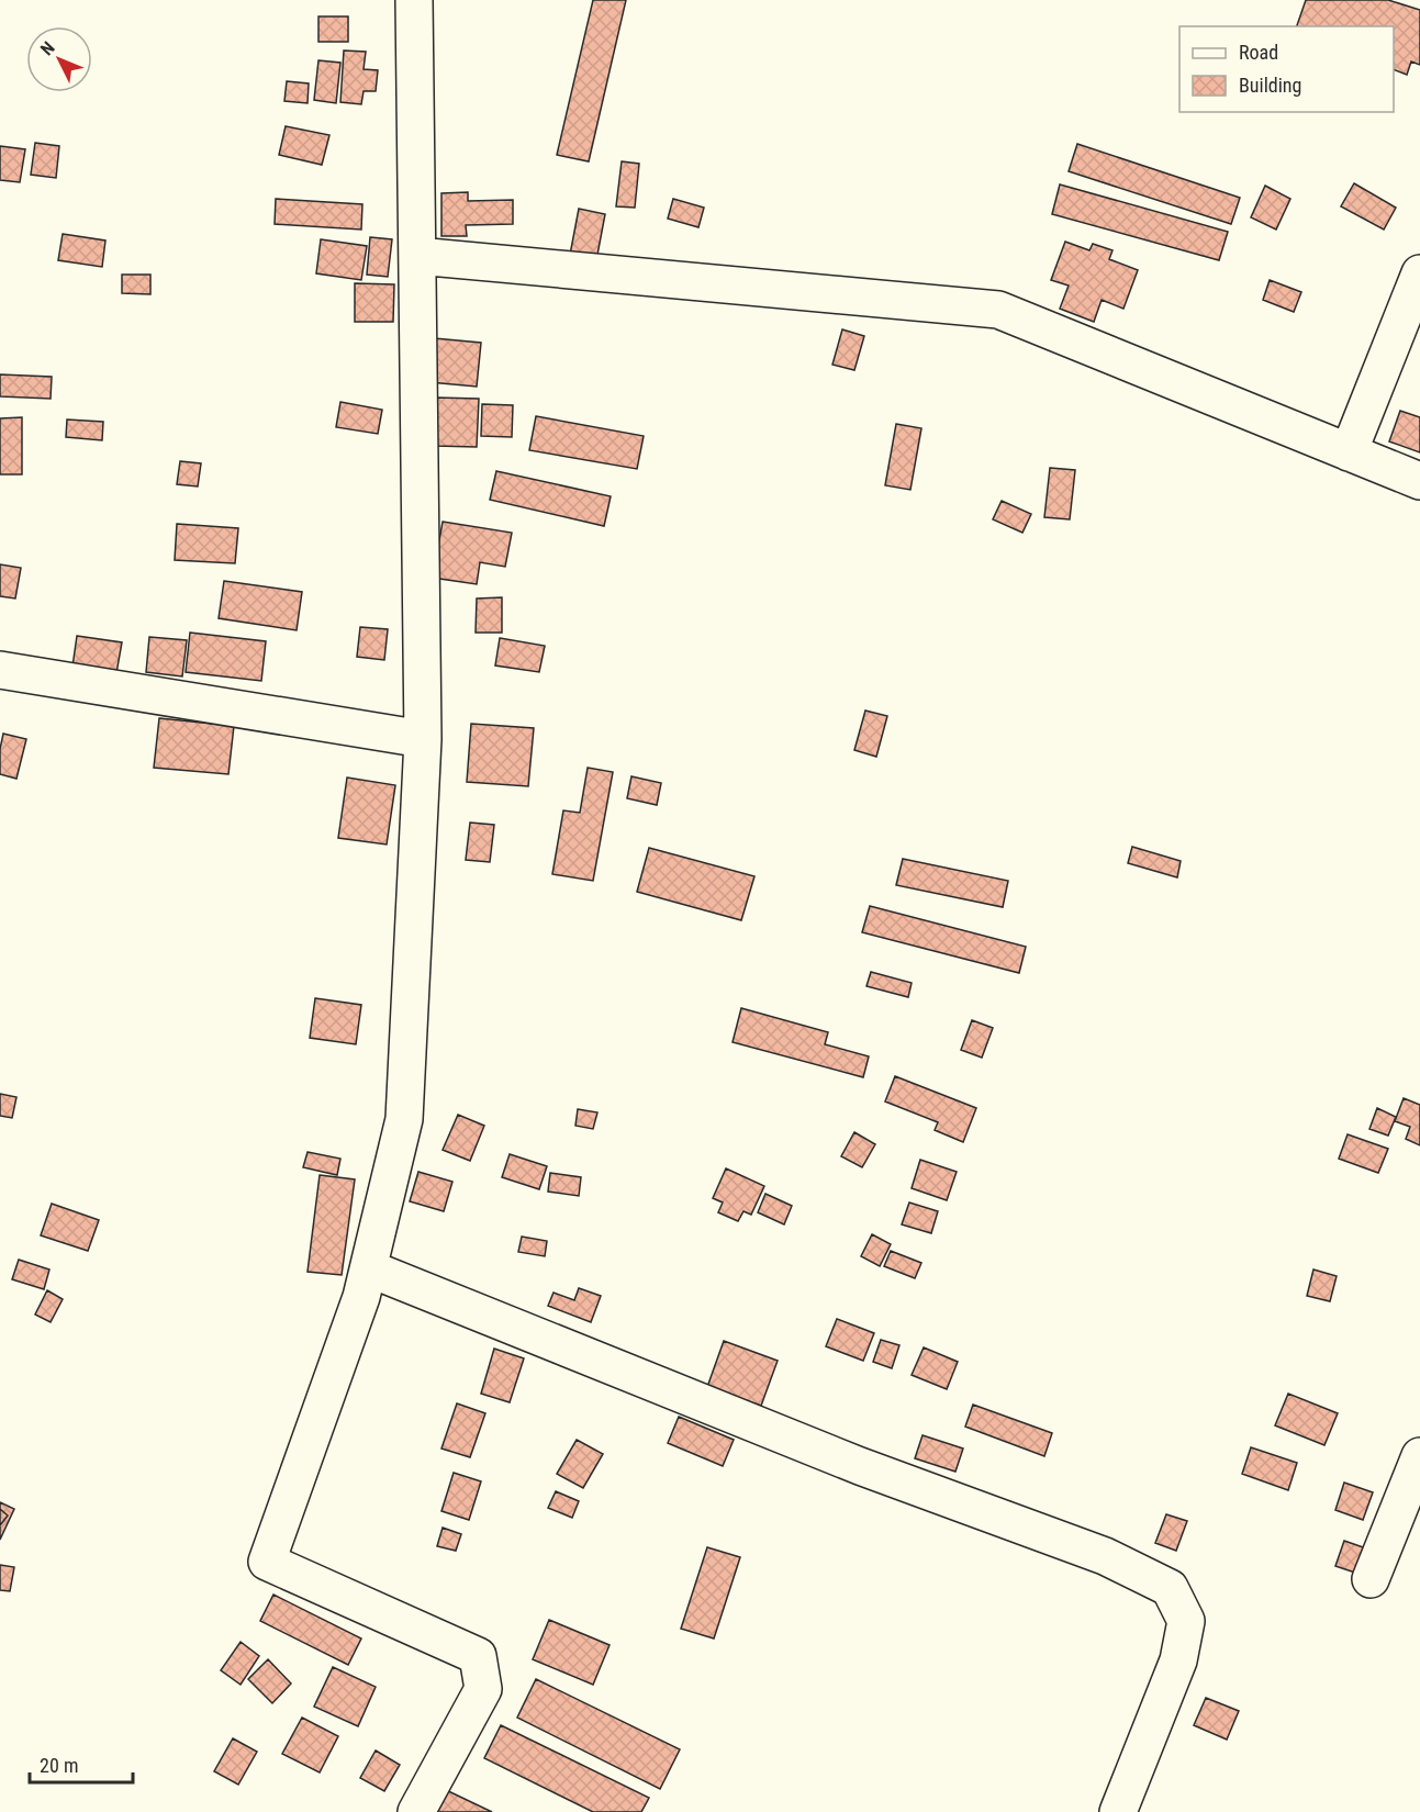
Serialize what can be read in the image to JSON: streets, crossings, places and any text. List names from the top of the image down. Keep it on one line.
{"legend":["Road","Building"],"scale_bar":"20 m","north":"top left"}
